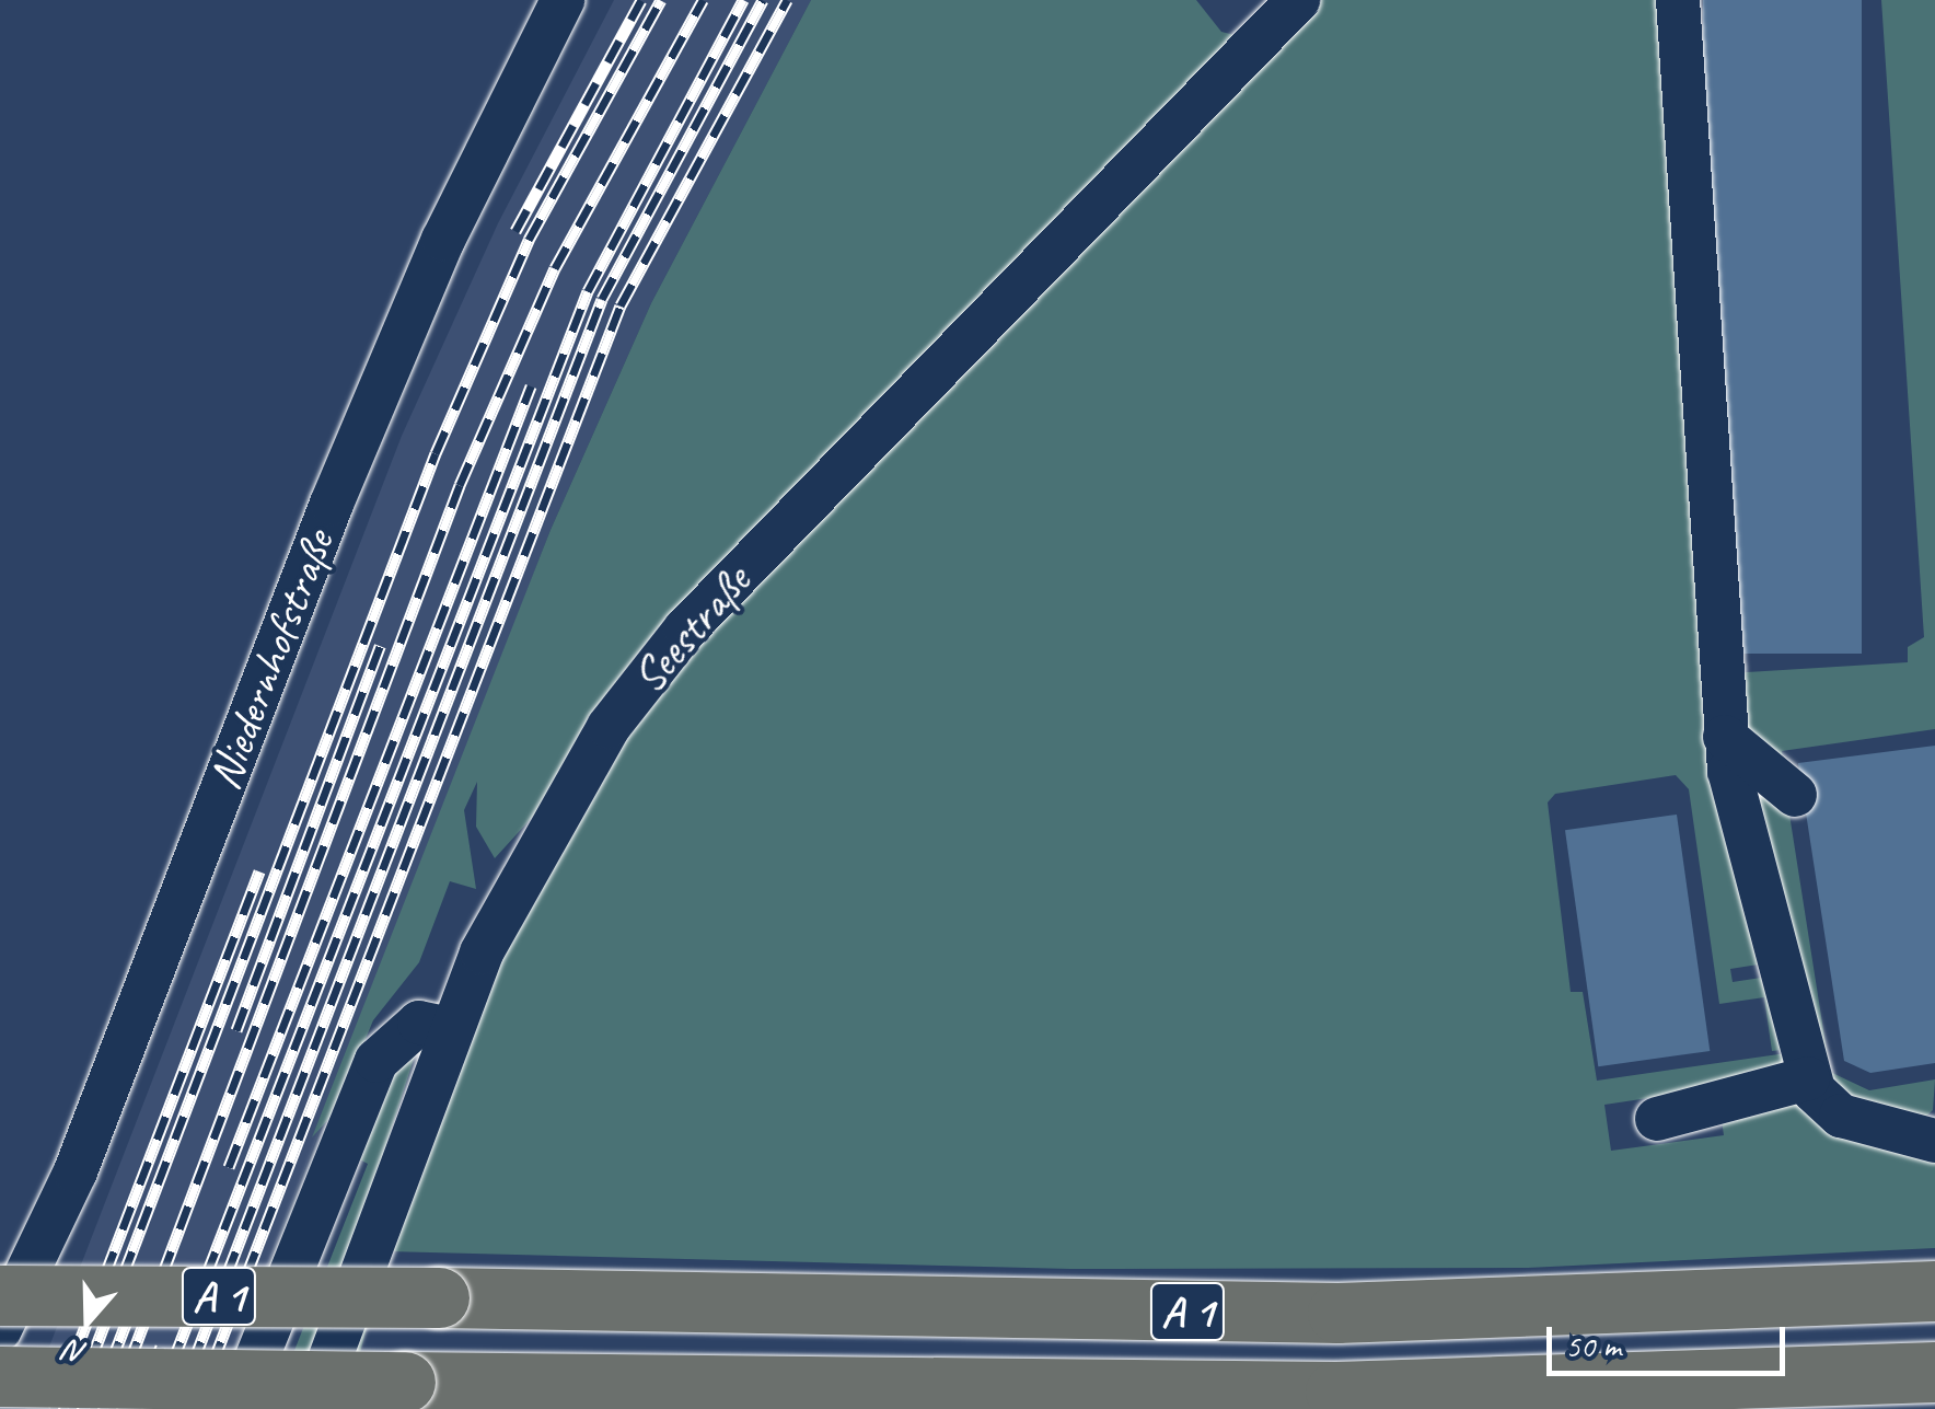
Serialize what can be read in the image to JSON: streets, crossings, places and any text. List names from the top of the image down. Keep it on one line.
{"streets":{"highway":["A 1"],"street":["Seestraße","Niedernhofstraße"]},"scale_bar":"50 m","north":"bottom"}
